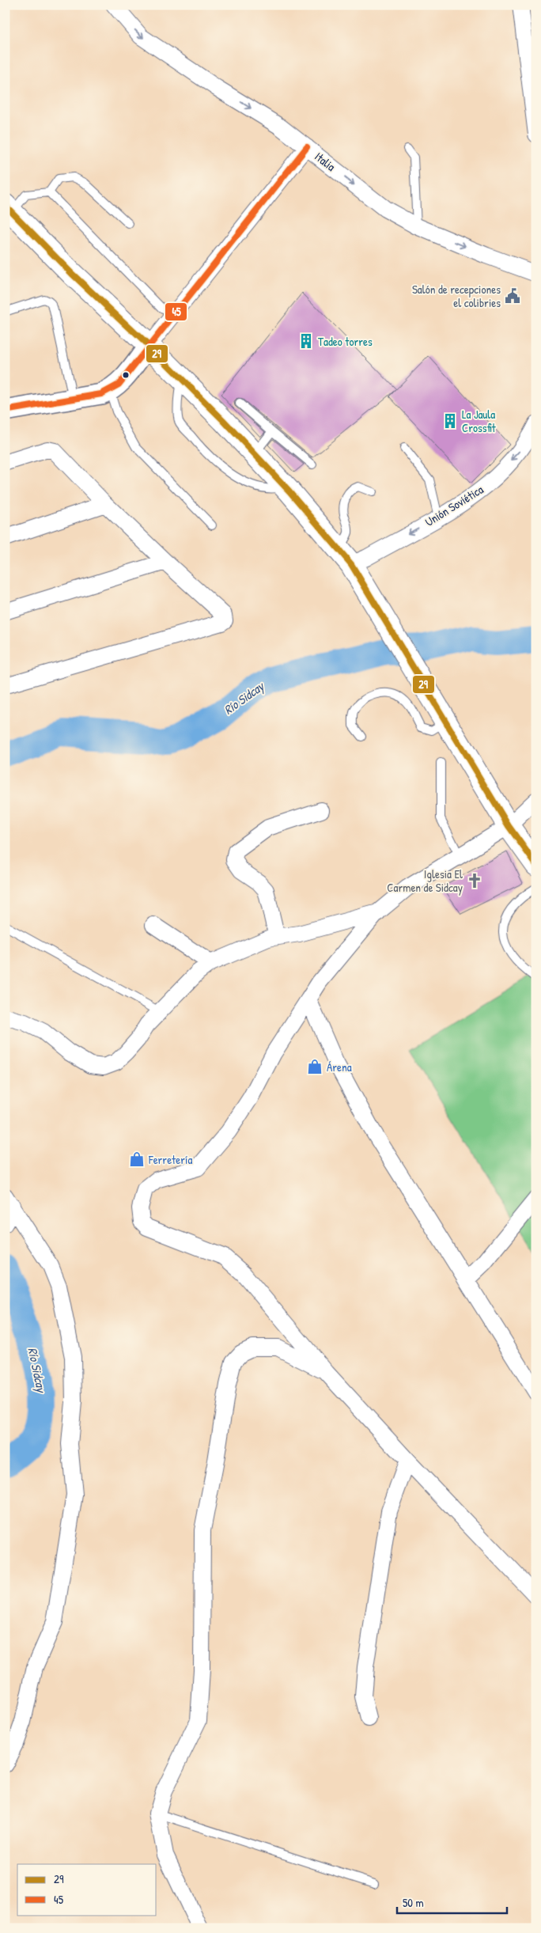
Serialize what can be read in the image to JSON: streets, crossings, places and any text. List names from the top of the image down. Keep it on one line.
{"streets":{"street":["Italia","Unión Soviética"]},"one_way":["Italia","Unión Soviética"],"water":["Río Sidcay"],"places":{"public building":["Salón de recepciones el colibries"],"building":["Tadeo torres","La Jaula Crossfit"],"church":["Iglesia El Carmen de Sidcay"],"shop":["Árena","Ferretería"]},"lines":["transit line 45","transit line 29"],"legend":["29","45"],"scale_bar":"50 m"}
